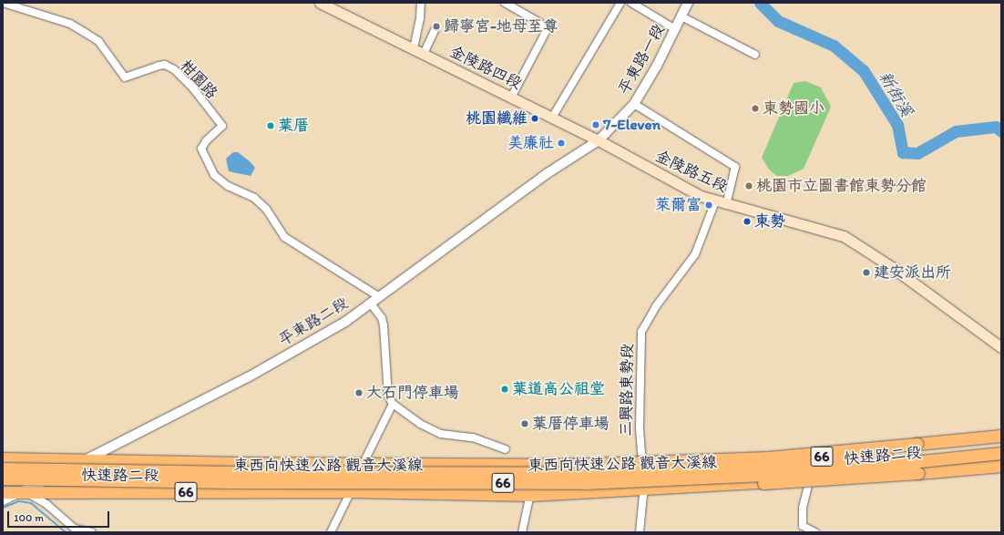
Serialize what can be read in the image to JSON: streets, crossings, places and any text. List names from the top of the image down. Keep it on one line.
{"streets":{"main road":["金陵路四段","金陵路五段","快速路二段","66","東西向快速公路 觀音大溪線"],"street":["平東路一段","柑園路","平東路二段","三興路東勢段"]},"crossings":[["平東路一段","金陵路四段"],["平東路一段","金陵路五段"],["平東路一段","平東路二段"],["金陵路四段","金陵路五段"],["金陵路四段","平東路二段"],["柑園路","平東路二段"],["金陵路五段","平東路二段"],["金陵路五段","三興路東勢段"],["平東路二段","快速路二段"],["三興路東勢段","快速路二段"]],"water":["新街溪"],"places":["歸寧宮-地母至尊","東勢國小","桃園纖維","7-Eleven","葉厝","美廉社","桃園市立圖書館東勢分館","萊爾富","東勢","建安派出所","葉道高公祖堂","大石門停車場","葉厝停車場"],"scale_bar":"100 m"}
